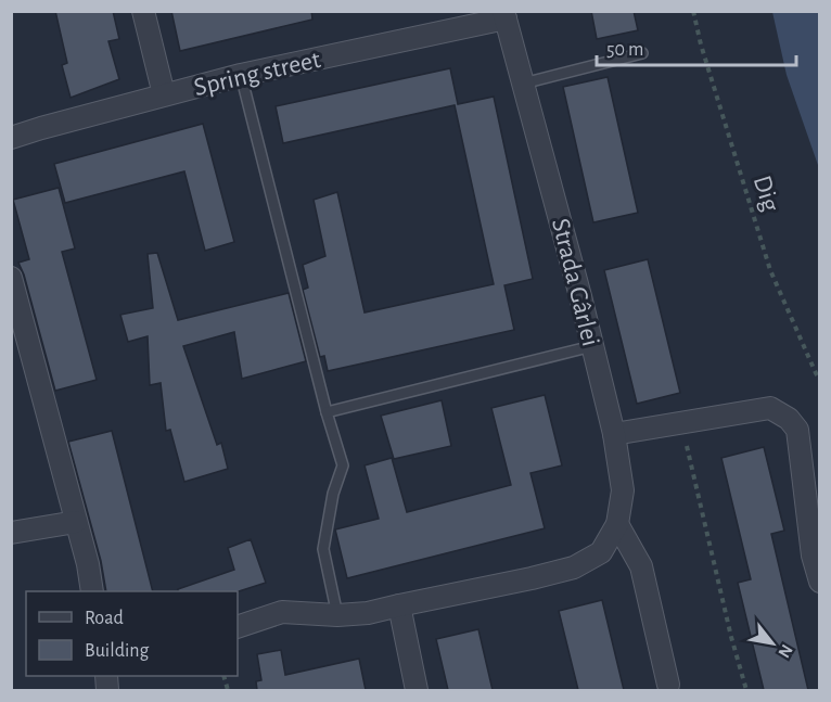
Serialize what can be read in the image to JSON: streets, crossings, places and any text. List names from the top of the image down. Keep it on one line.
{"streets":{"street":["Spring street","Strada Gârlei"],"path":["Dig"]},"crossings":[["Spring street","Strada Gârlei"]],"legend":["Road","Building"],"scale_bar":"50 m","north":"bottom right"}
